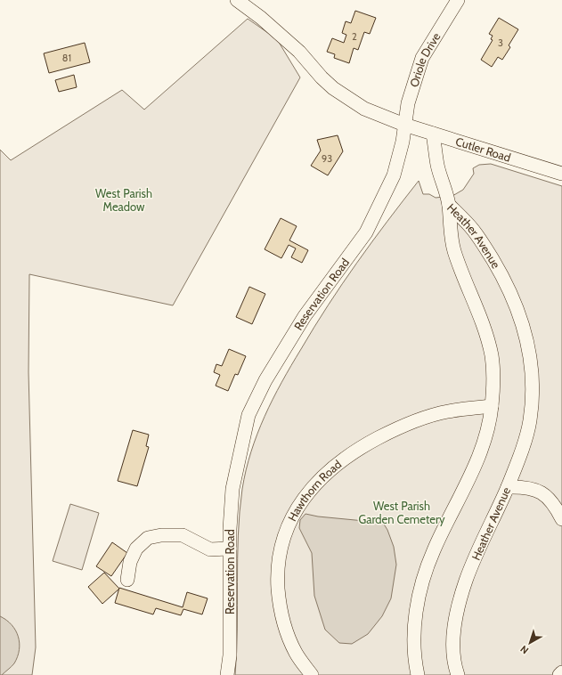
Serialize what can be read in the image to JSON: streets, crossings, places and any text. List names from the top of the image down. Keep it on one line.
{"streets":{"street":["Oriole Drive","Cutler Road","Heather Avenue","Reservation Road","Hawthorn Road"]},"crossings":[["Oriole Drive","Cutler Road"],["Oriole Drive","Reservation Road"],["Cutler Road","Reservation Road"],["Heather Avenue","Hawthorn Road"]],"parks":["West Parish Meadow","West Parish Garden Cemetery"],"house_numbers":["2","3","81","93"],"north":"bottom left"}
